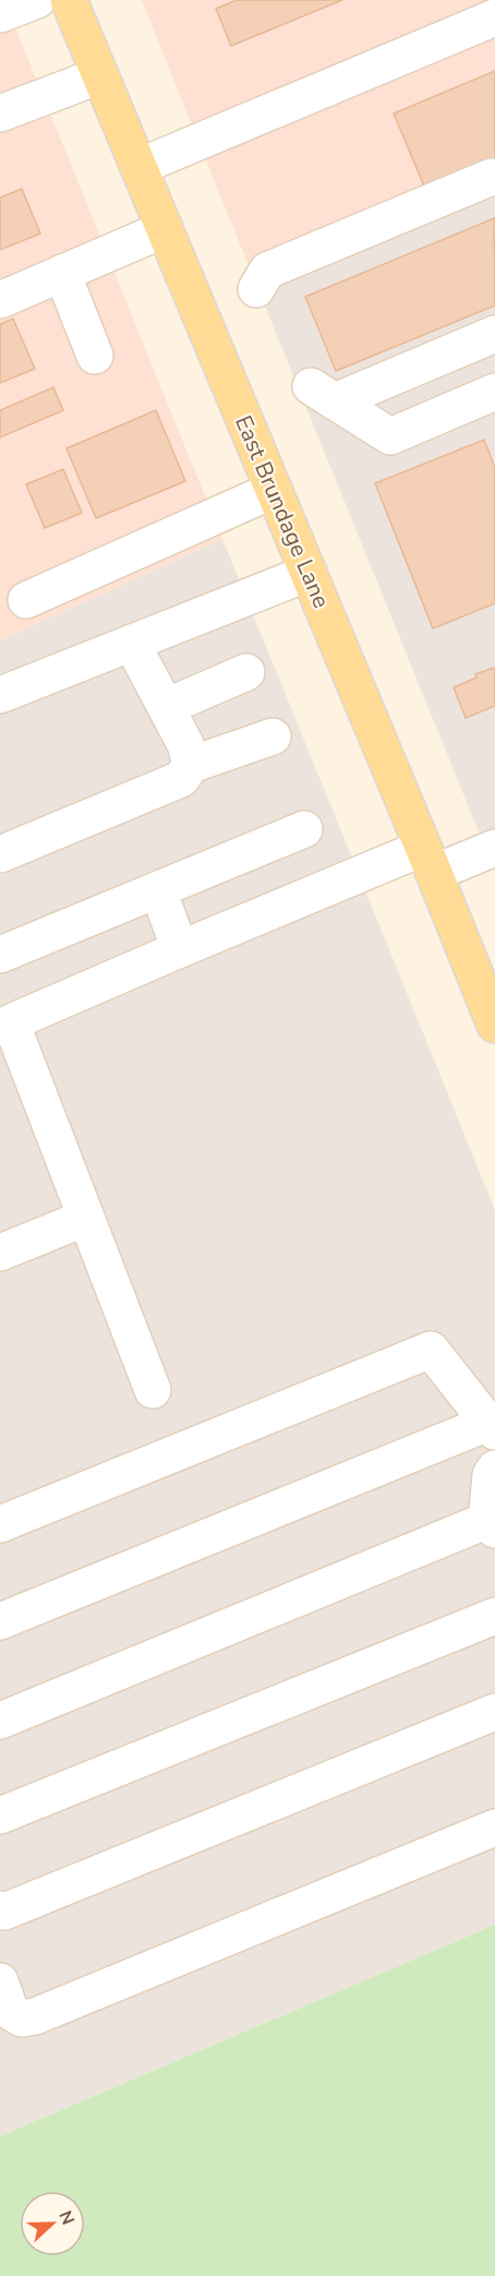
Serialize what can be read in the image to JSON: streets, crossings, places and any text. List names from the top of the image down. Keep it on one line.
{"streets":{"main road":["East Brundage Lane"]},"north":"right"}
